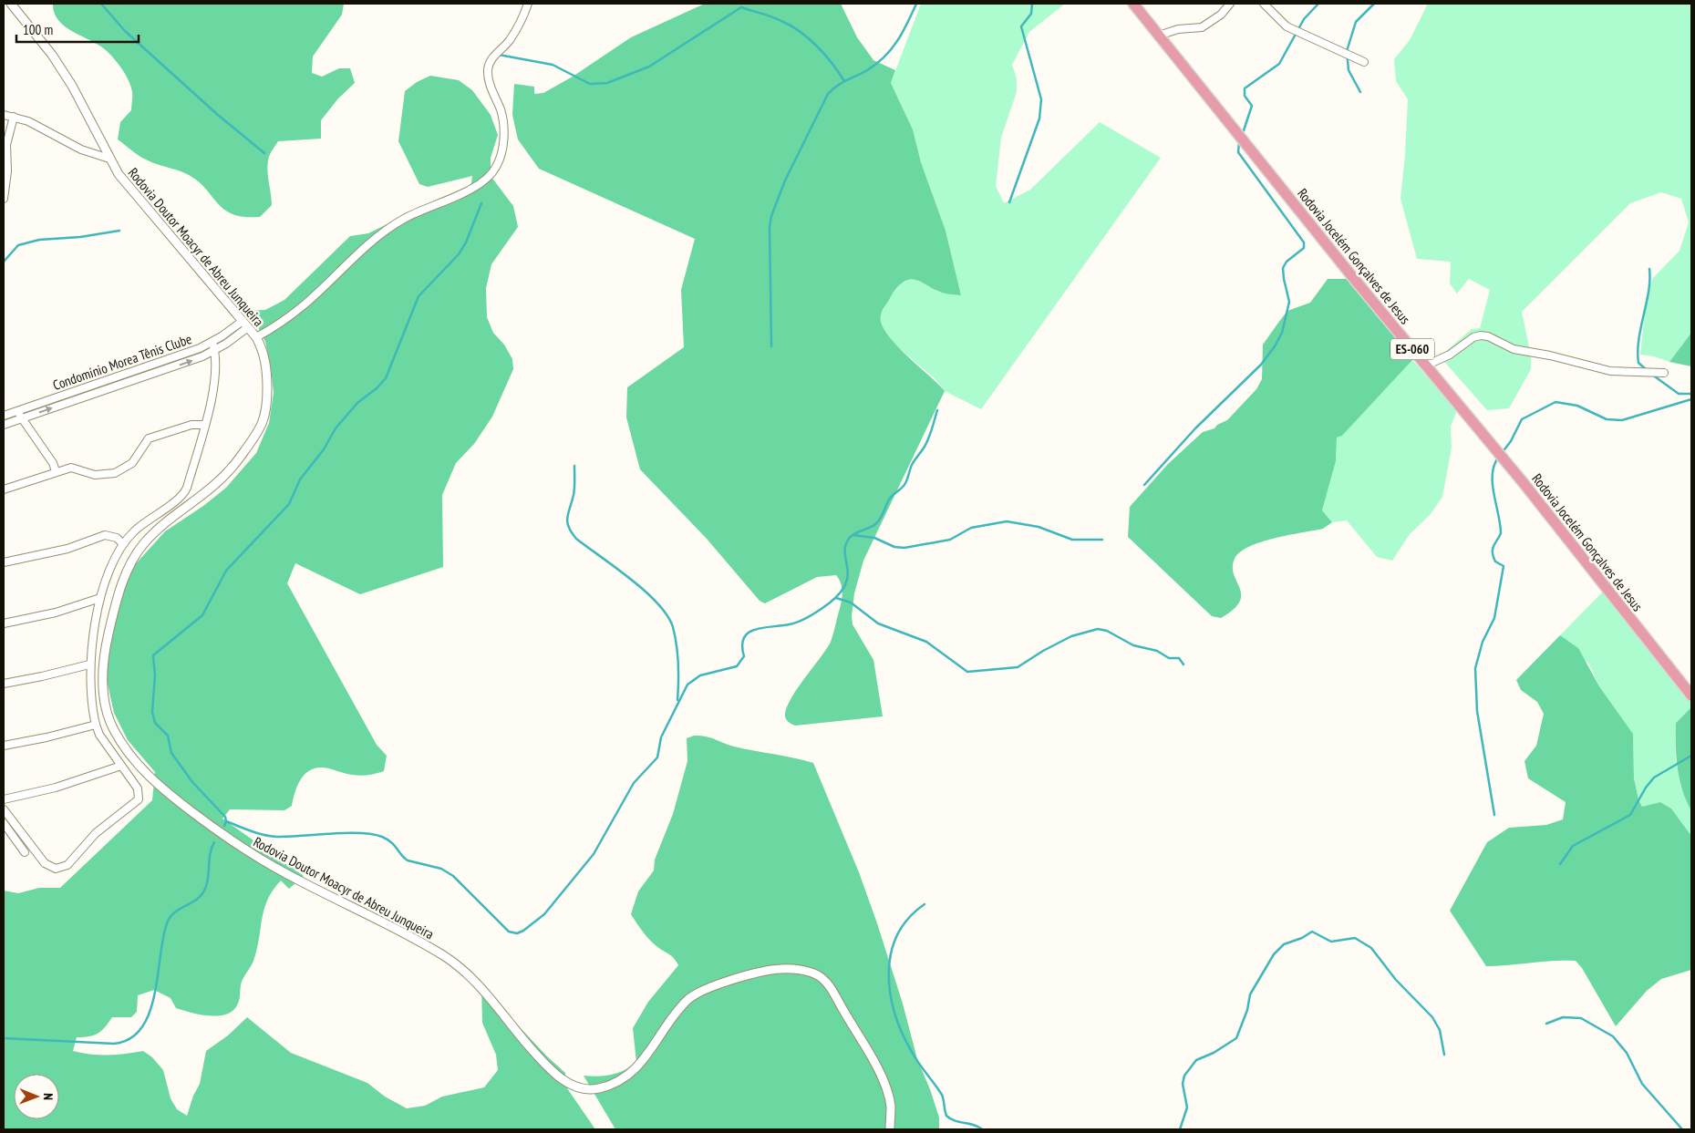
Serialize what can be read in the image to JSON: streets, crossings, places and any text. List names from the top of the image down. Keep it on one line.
{"streets":{"main road":["Rodovia Jocelém Gonçalves de Jesus","ES-060"],"street":["Rodovia Doutor Moacyr de Abreu Junqueira","Condomínio Morea Tênis Clube"]},"crossings":[["Rodovia Doutor Moacyr de Abreu Junqueira","Condomínio Morea Tênis Clube"]],"scale_bar":"100 m","north":"right"}
